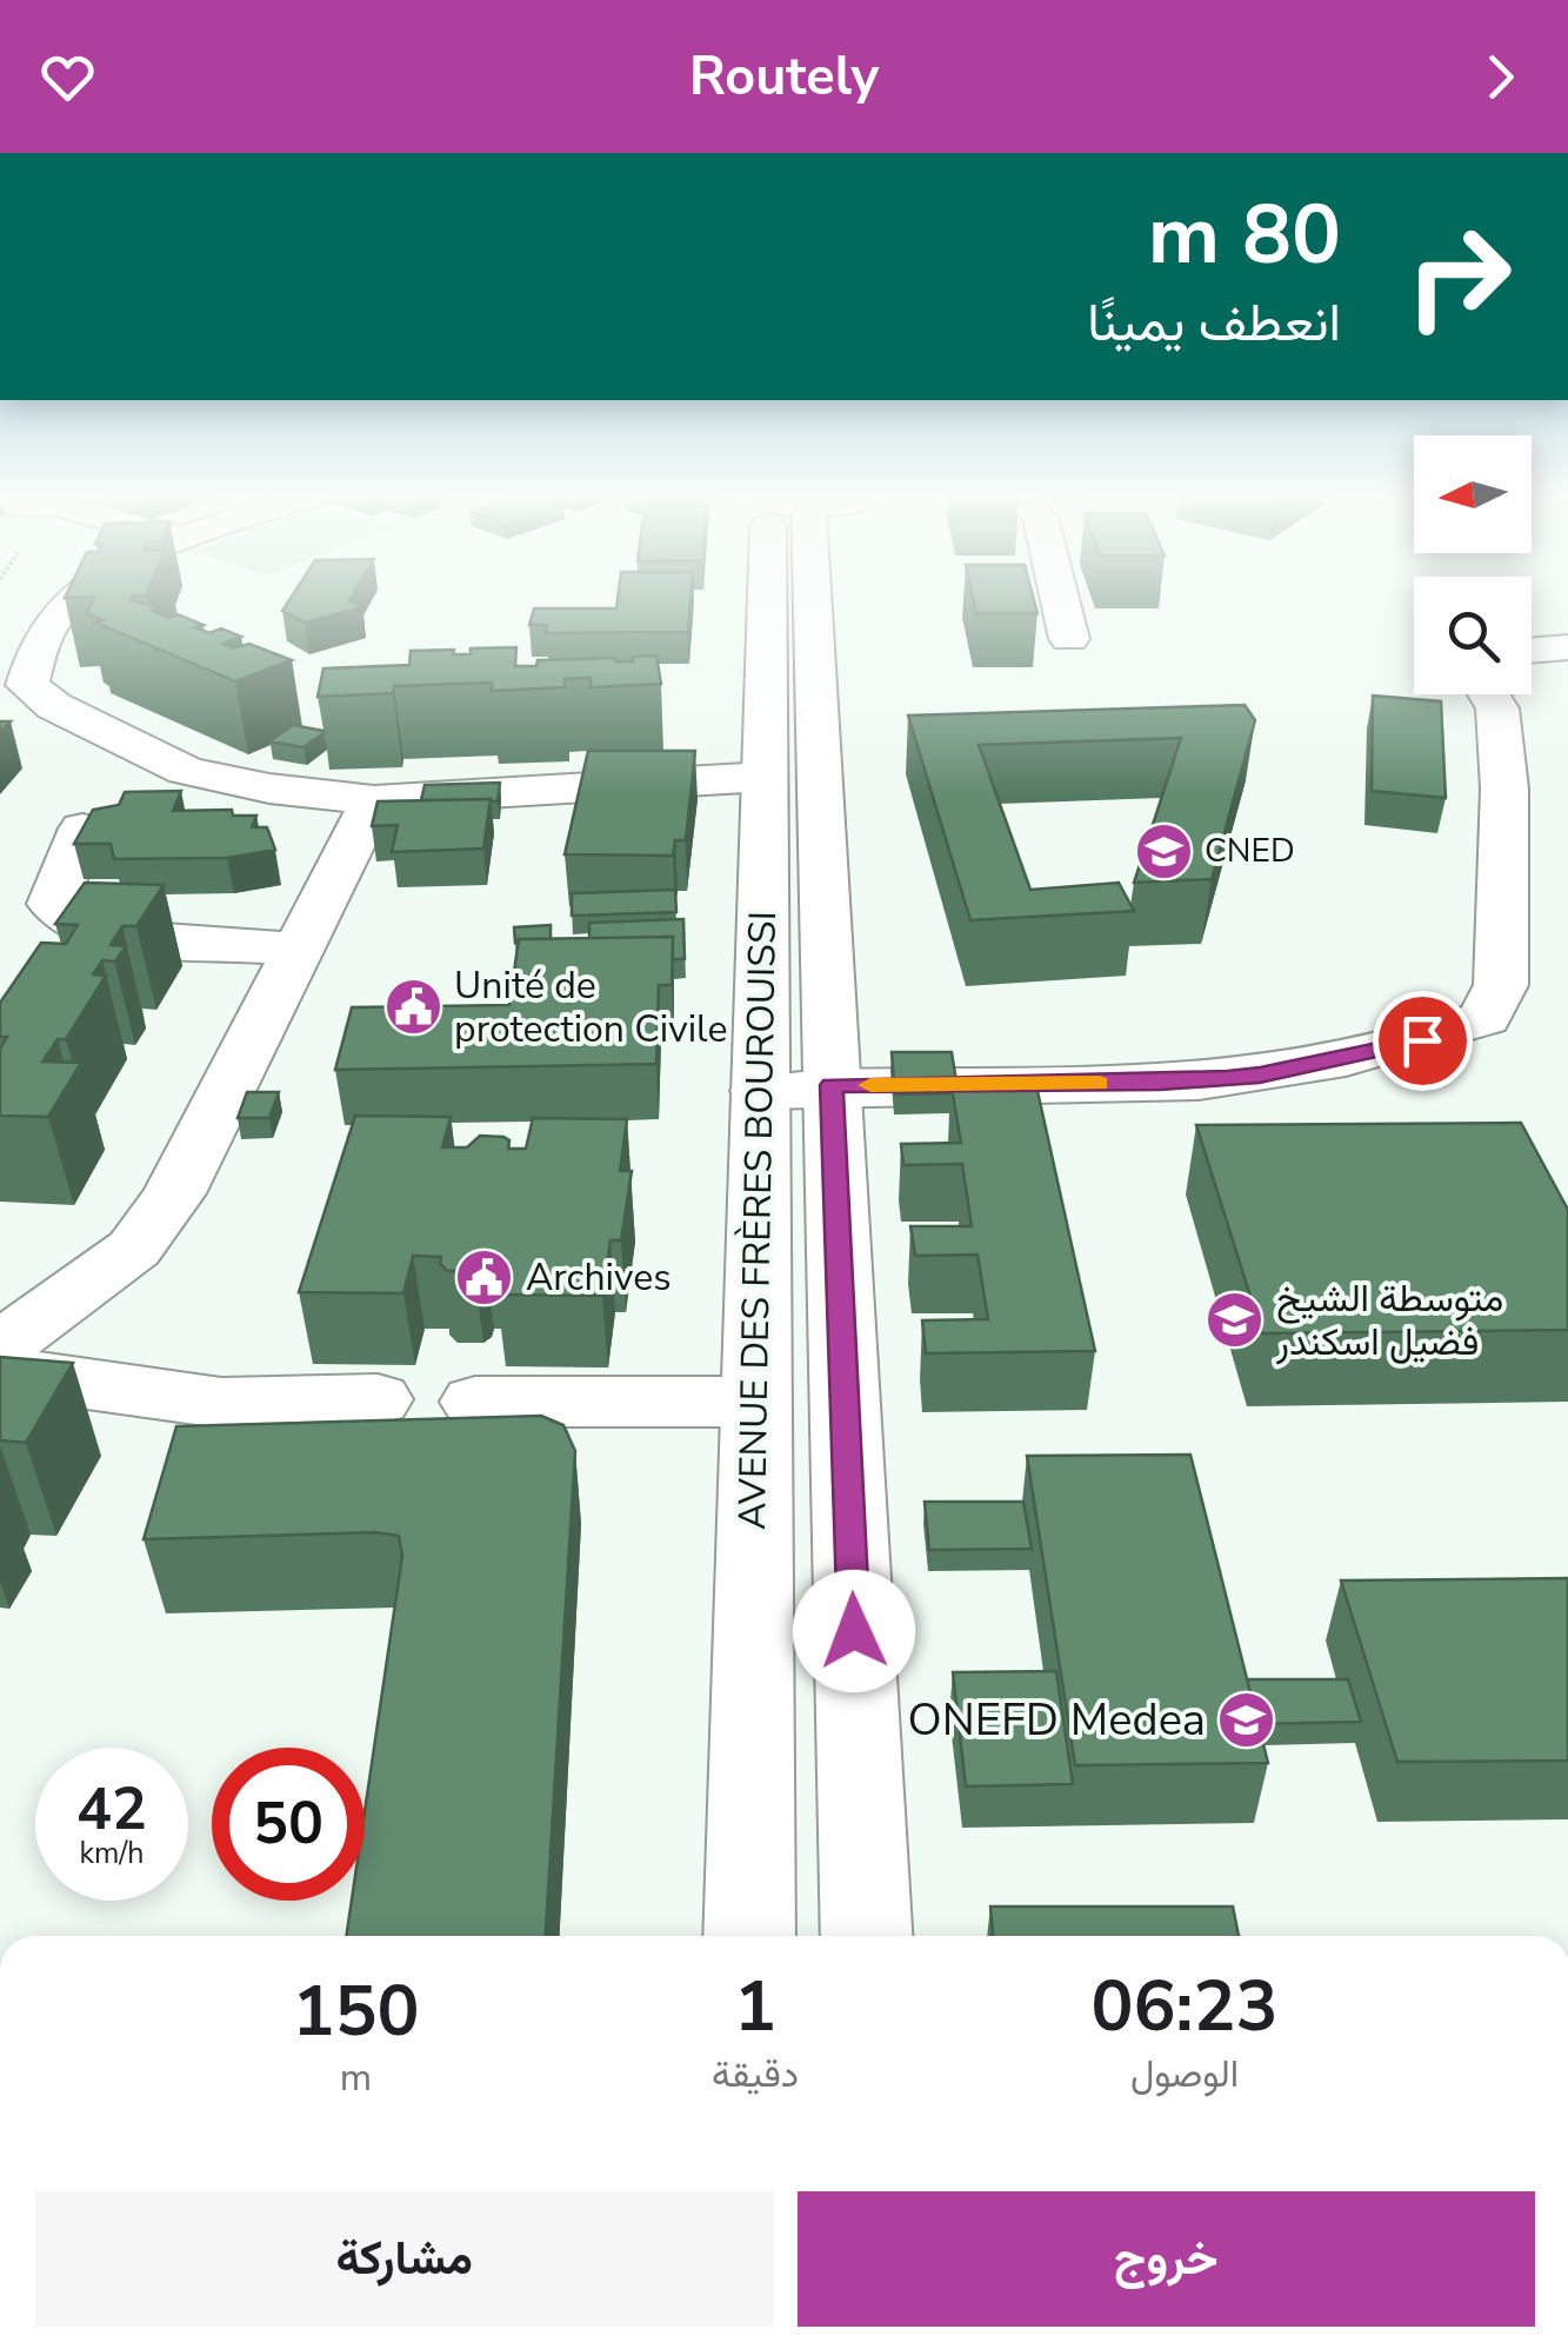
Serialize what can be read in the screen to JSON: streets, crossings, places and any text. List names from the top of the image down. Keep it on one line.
{"streets":{"street":["AVENUE DES FRÈRES BOUROUISSI"]},"places":{"school or university":["CNED","متوسطة الشيخ فضيل اسكندر","ONEFD Medea"],"public building":["Unité de protection Civile","Archives"]},"north":"left","page":{"header":"Routely","turn":["80 m","انعطف يمينًا"],"speed":"42 km/h","limit":"50","eta":["06:23","الوصول","1","دقيقة","150","m"],"buttons":["خروج","مشاركة"]}}
